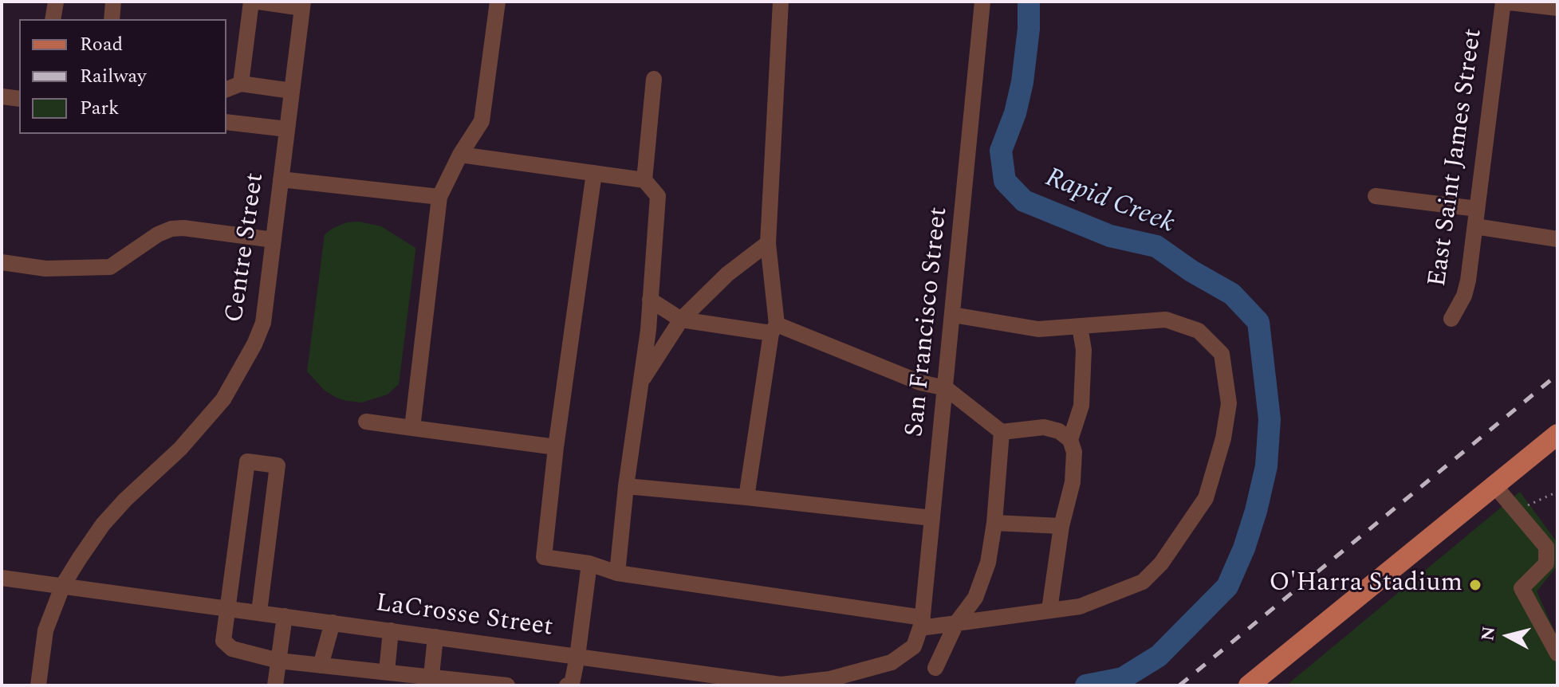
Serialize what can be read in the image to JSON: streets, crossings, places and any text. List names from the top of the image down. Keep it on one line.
{"streets":{"street":["East Saint James Street","Centre Street","San Francisco Street","LaCrosse Street"]},"crossings":[["Centre Street","LaCrosse Street"],["San Francisco Street","LaCrosse Street"]],"water":["Rapid Creek"],"places":["O'Harra Stadium"],"legend":["Road","Railway","Park"],"north":"left"}
